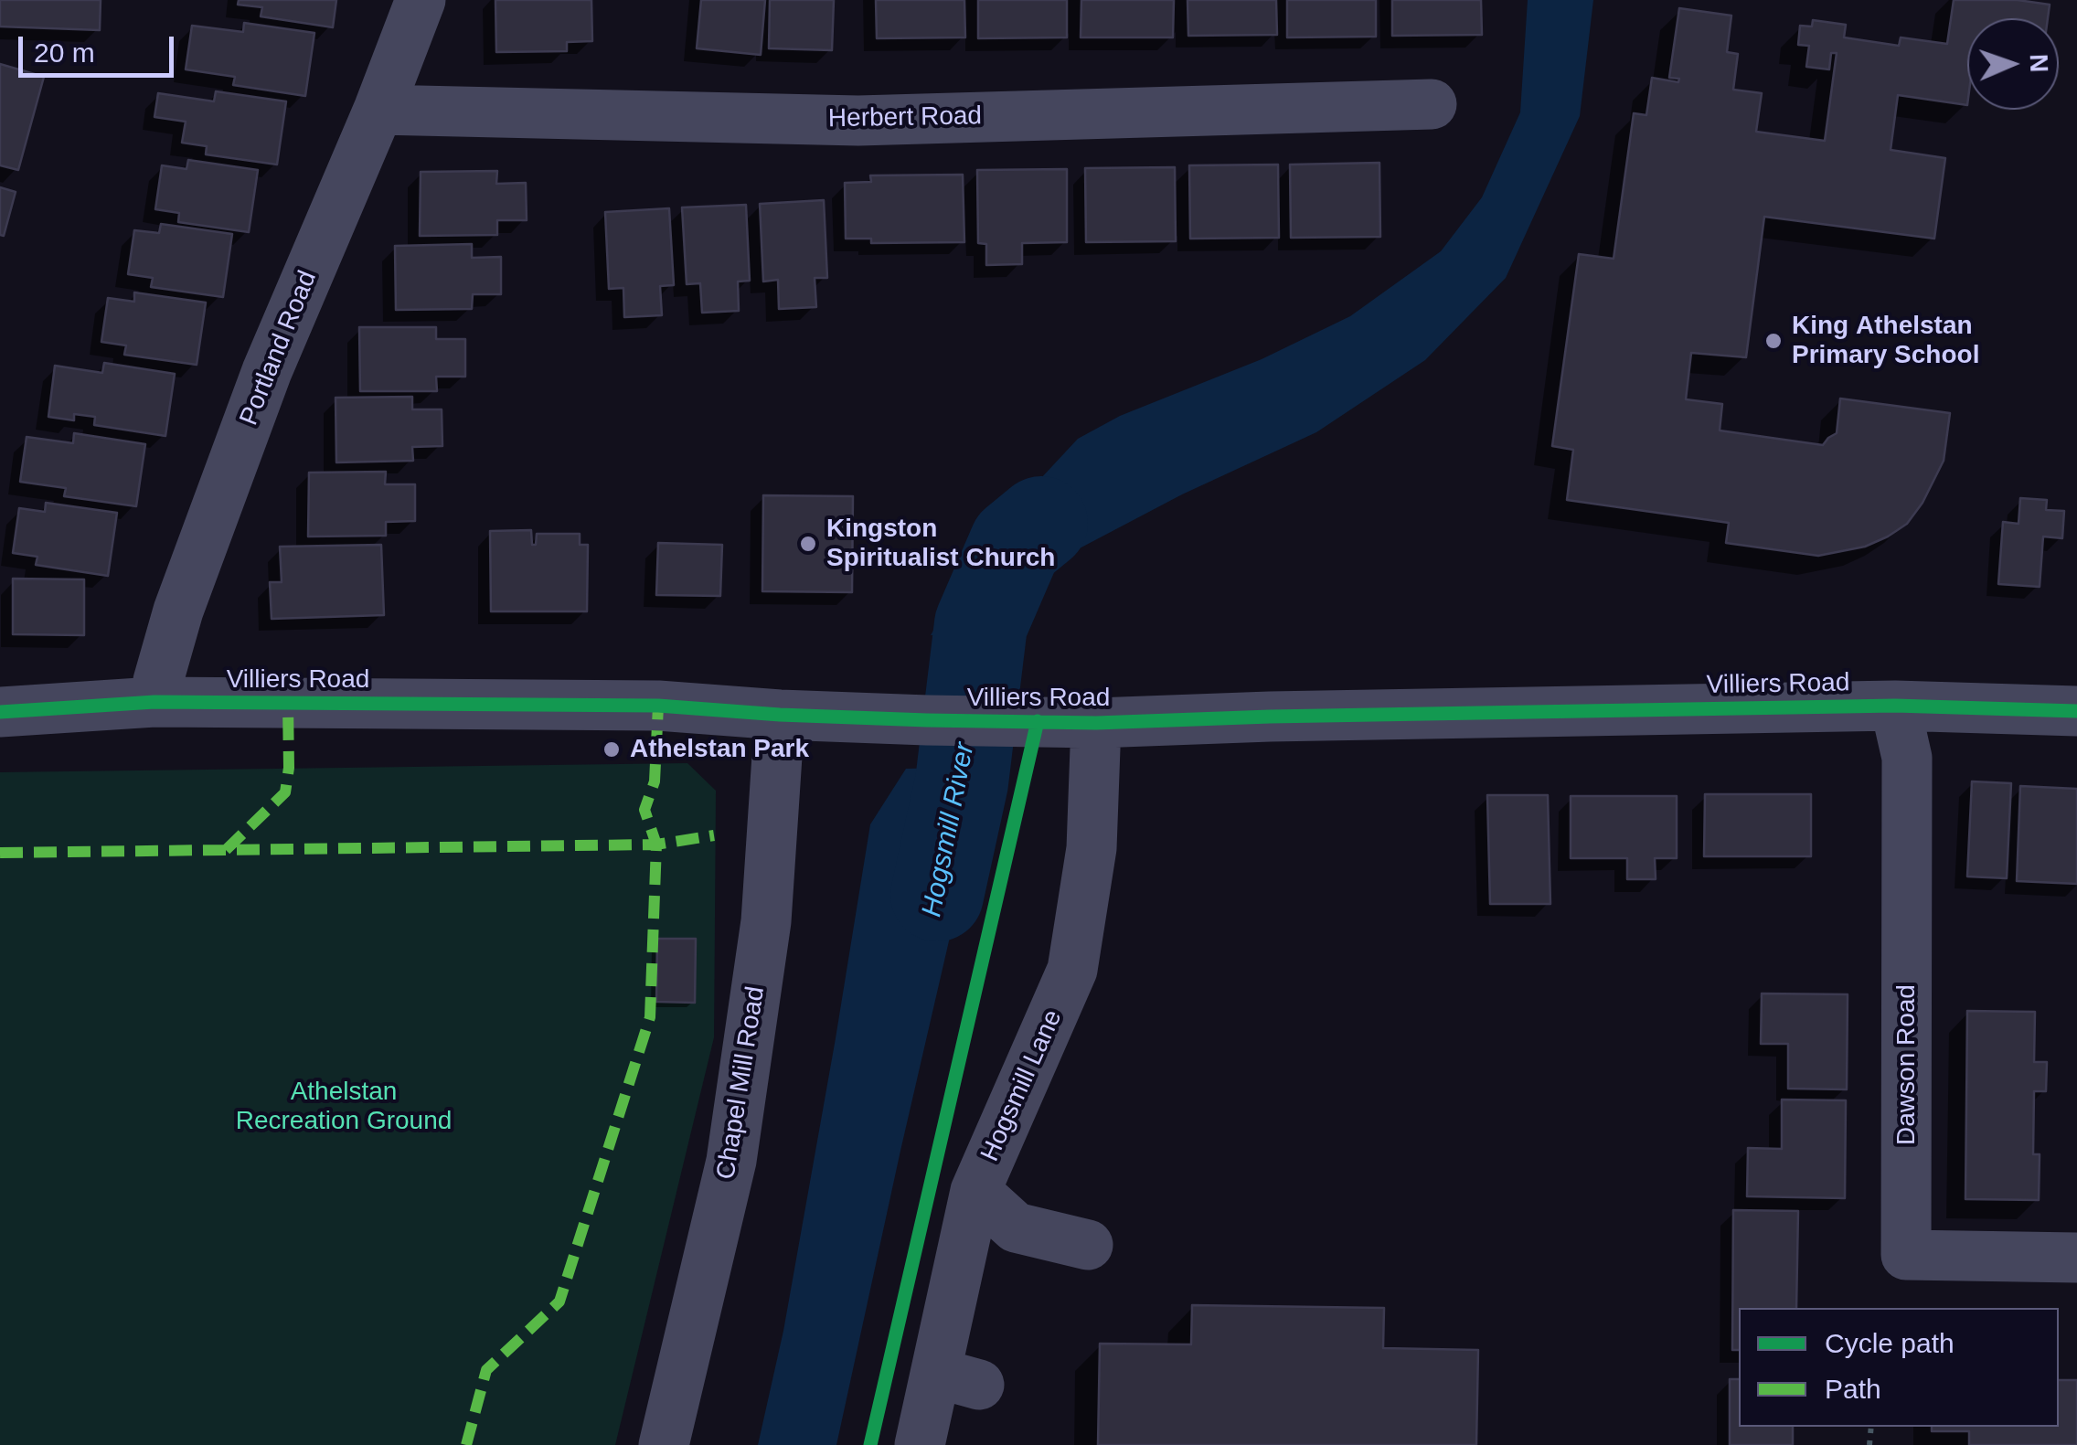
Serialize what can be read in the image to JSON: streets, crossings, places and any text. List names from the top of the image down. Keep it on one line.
{"streets":{"street":["Herbert Road","Portland Road","Villiers Road","Dawson Road","Chapel Mill Road","Hogsmill Lane"]},"crossings":[["Herbert Road","Portland Road"],["Portland Road","Villiers Road"],["Villiers Road","Dawson Road"],["Villiers Road","Chapel Mill Road"],["Villiers Road","Hogsmill Lane"]],"water":["Hogsmill River"],"parks":["Athelstan Recreation Ground"],"places":["King Athelstan Primary School","Kingston Spiritualist Church","Athelstan Park"],"legend":["Cycle path","Path"],"scale_bar":"20 m","north":"right"}
